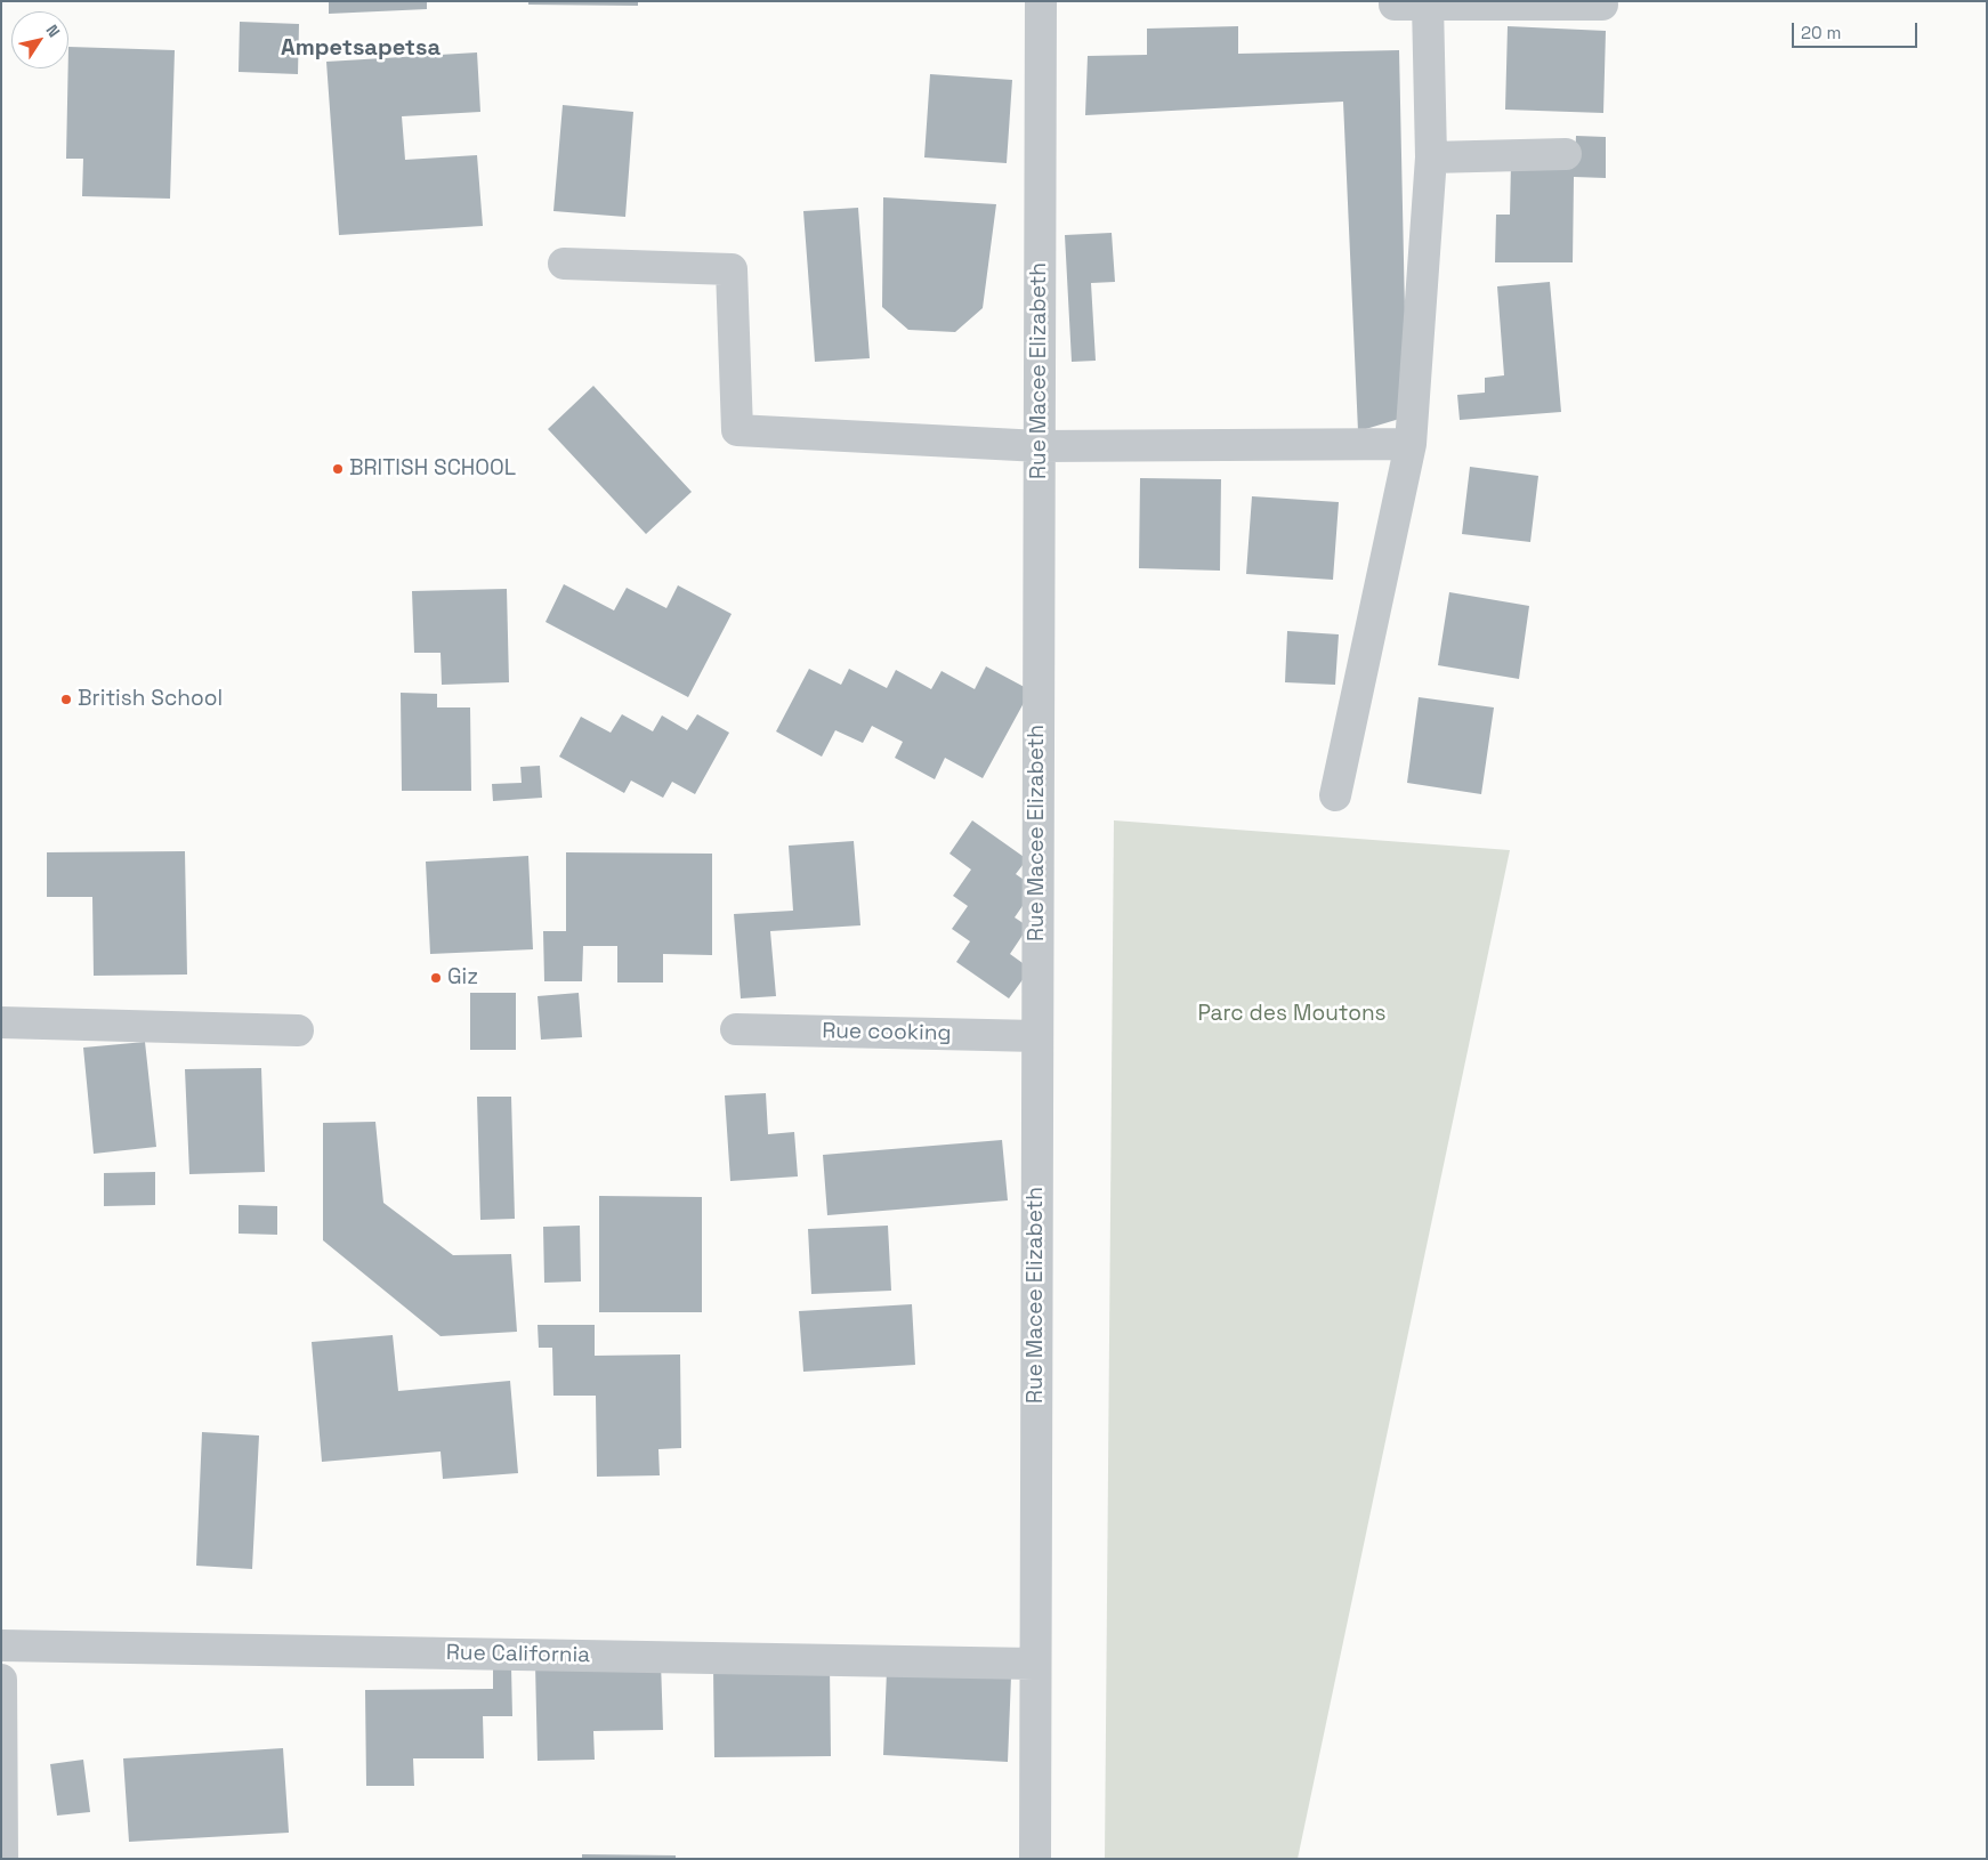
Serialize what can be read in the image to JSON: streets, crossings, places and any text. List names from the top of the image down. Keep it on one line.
{"streets":{"street":["Rue Macee Elizabeth","Rue cooking","Rue California"]},"crossings":[["Rue Macee Elizabeth","Rue cooking"],["Rue Macee Elizabeth","Rue California"]],"districts":["Ampetsapetsa"],"parks":["Parc des Moutons"],"places":["BRITISH SCHOOL","British School","Giz"],"scale_bar":"20 m","north":"top right"}
